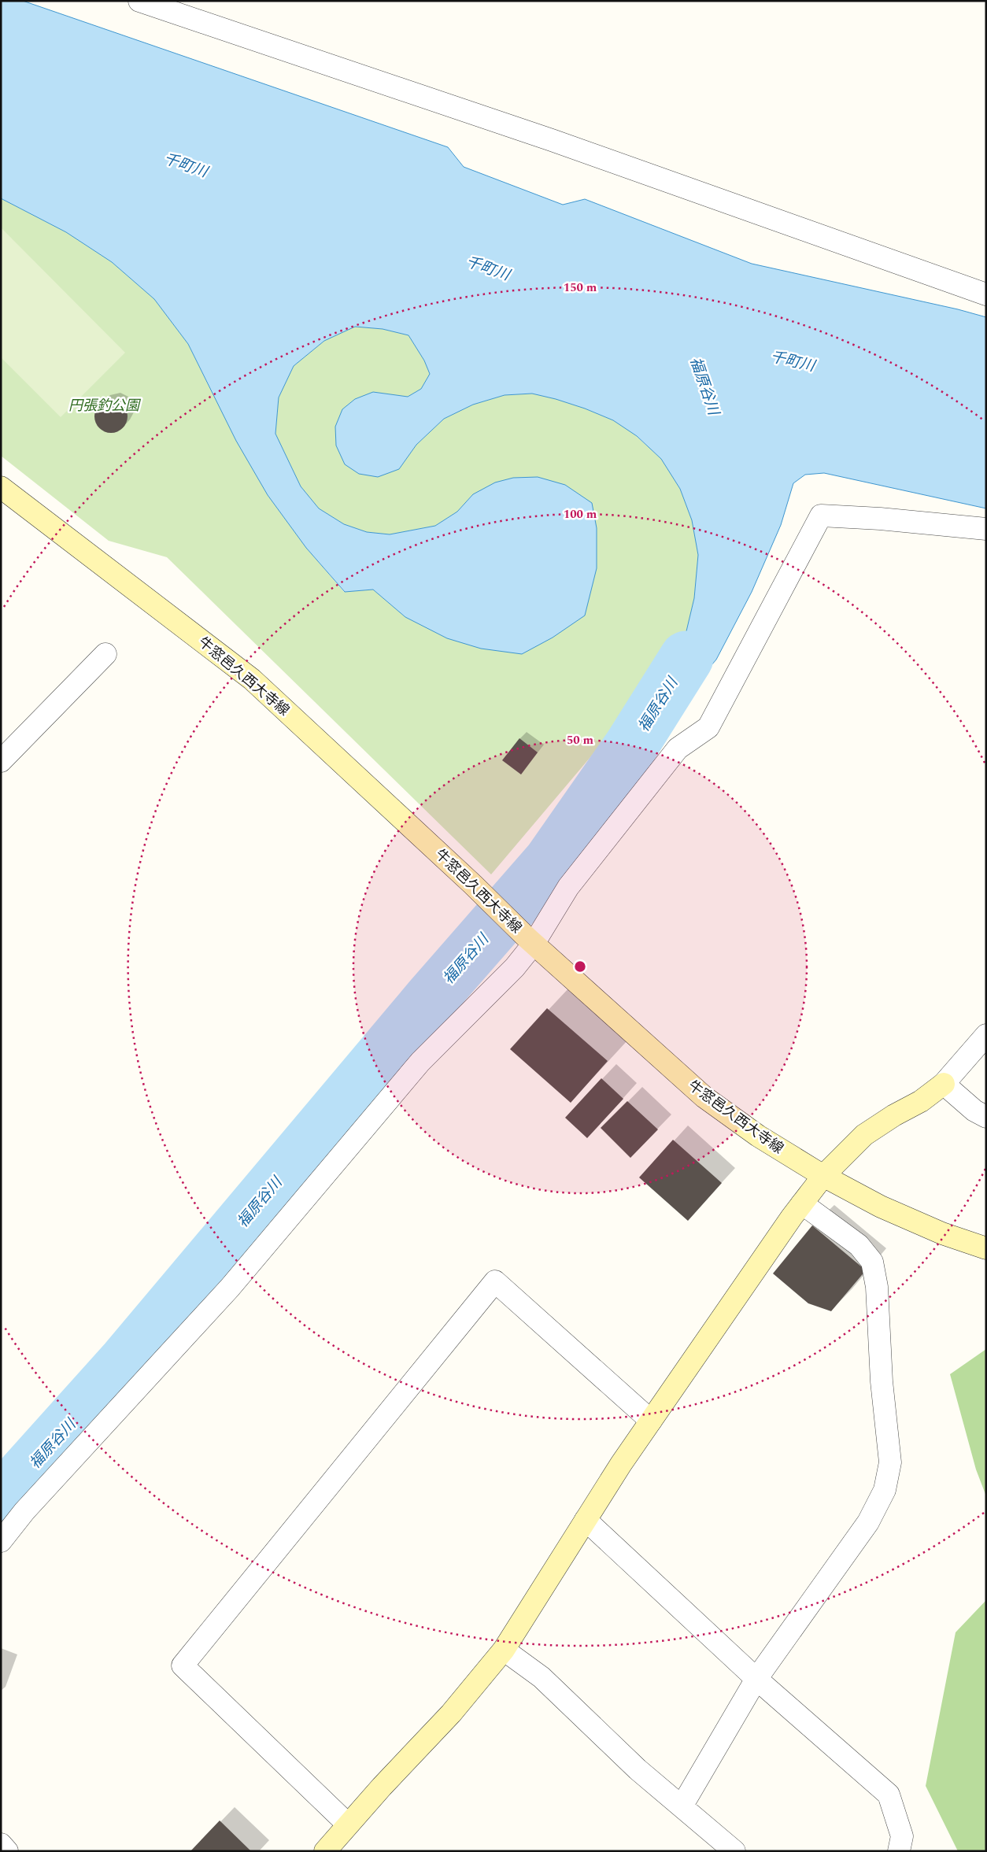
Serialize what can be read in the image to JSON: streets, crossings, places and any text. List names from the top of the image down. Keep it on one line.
{"streets":{"main road":["牛窓邑久西大寺線"]},"water":["千町川","福原谷川"],"parks":["円張釣公園"],"rings":["150 m","100 m","50 m"]}
